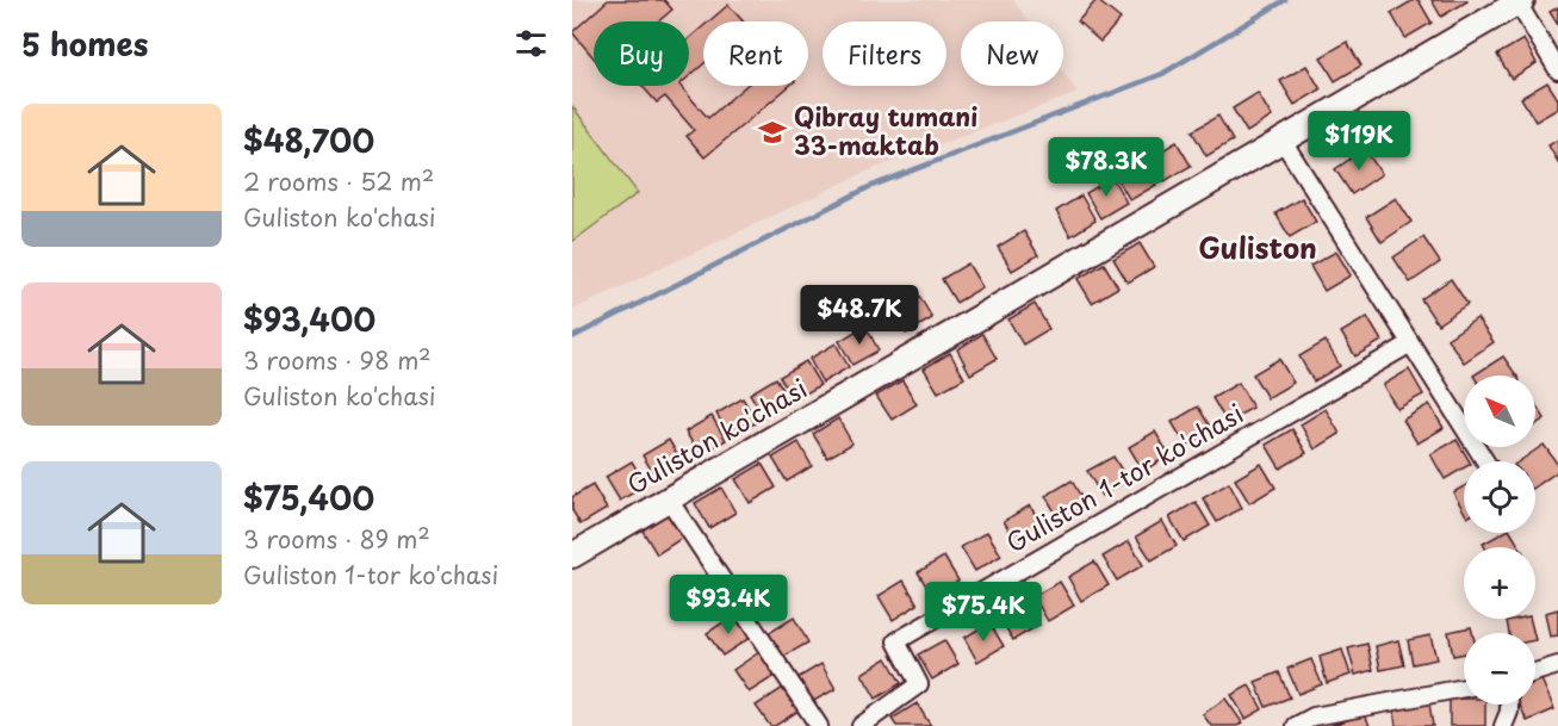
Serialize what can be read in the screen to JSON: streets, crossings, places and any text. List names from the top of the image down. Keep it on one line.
{"streets":{"main road":["Guliston ko'chasi"],"street":["Guliston 1-tor ko'chasi"]},"districts":["Guliston"],"places":{"school or university":["Qibray tumani 33-maktab"]},"north":"top left","page":{"heading":"5 homes","chip":["Buy","Rent","Filters","New"],"list":[{"name":"$48,700","note":"2 rooms · 52 m² · Guliston ko'chasi"},{"name":"$93,400","note":"3 rooms · 98 m² · Guliston ko'chasi"},{"name":"$75,400","note":"3 rooms · 89 m² · Guliston 1-tor ko'chasi"}],"price":["$119K","$78.3K","$48.7K","$93.4K","$75.4K"],"map_buttons":["+","−"]}}
